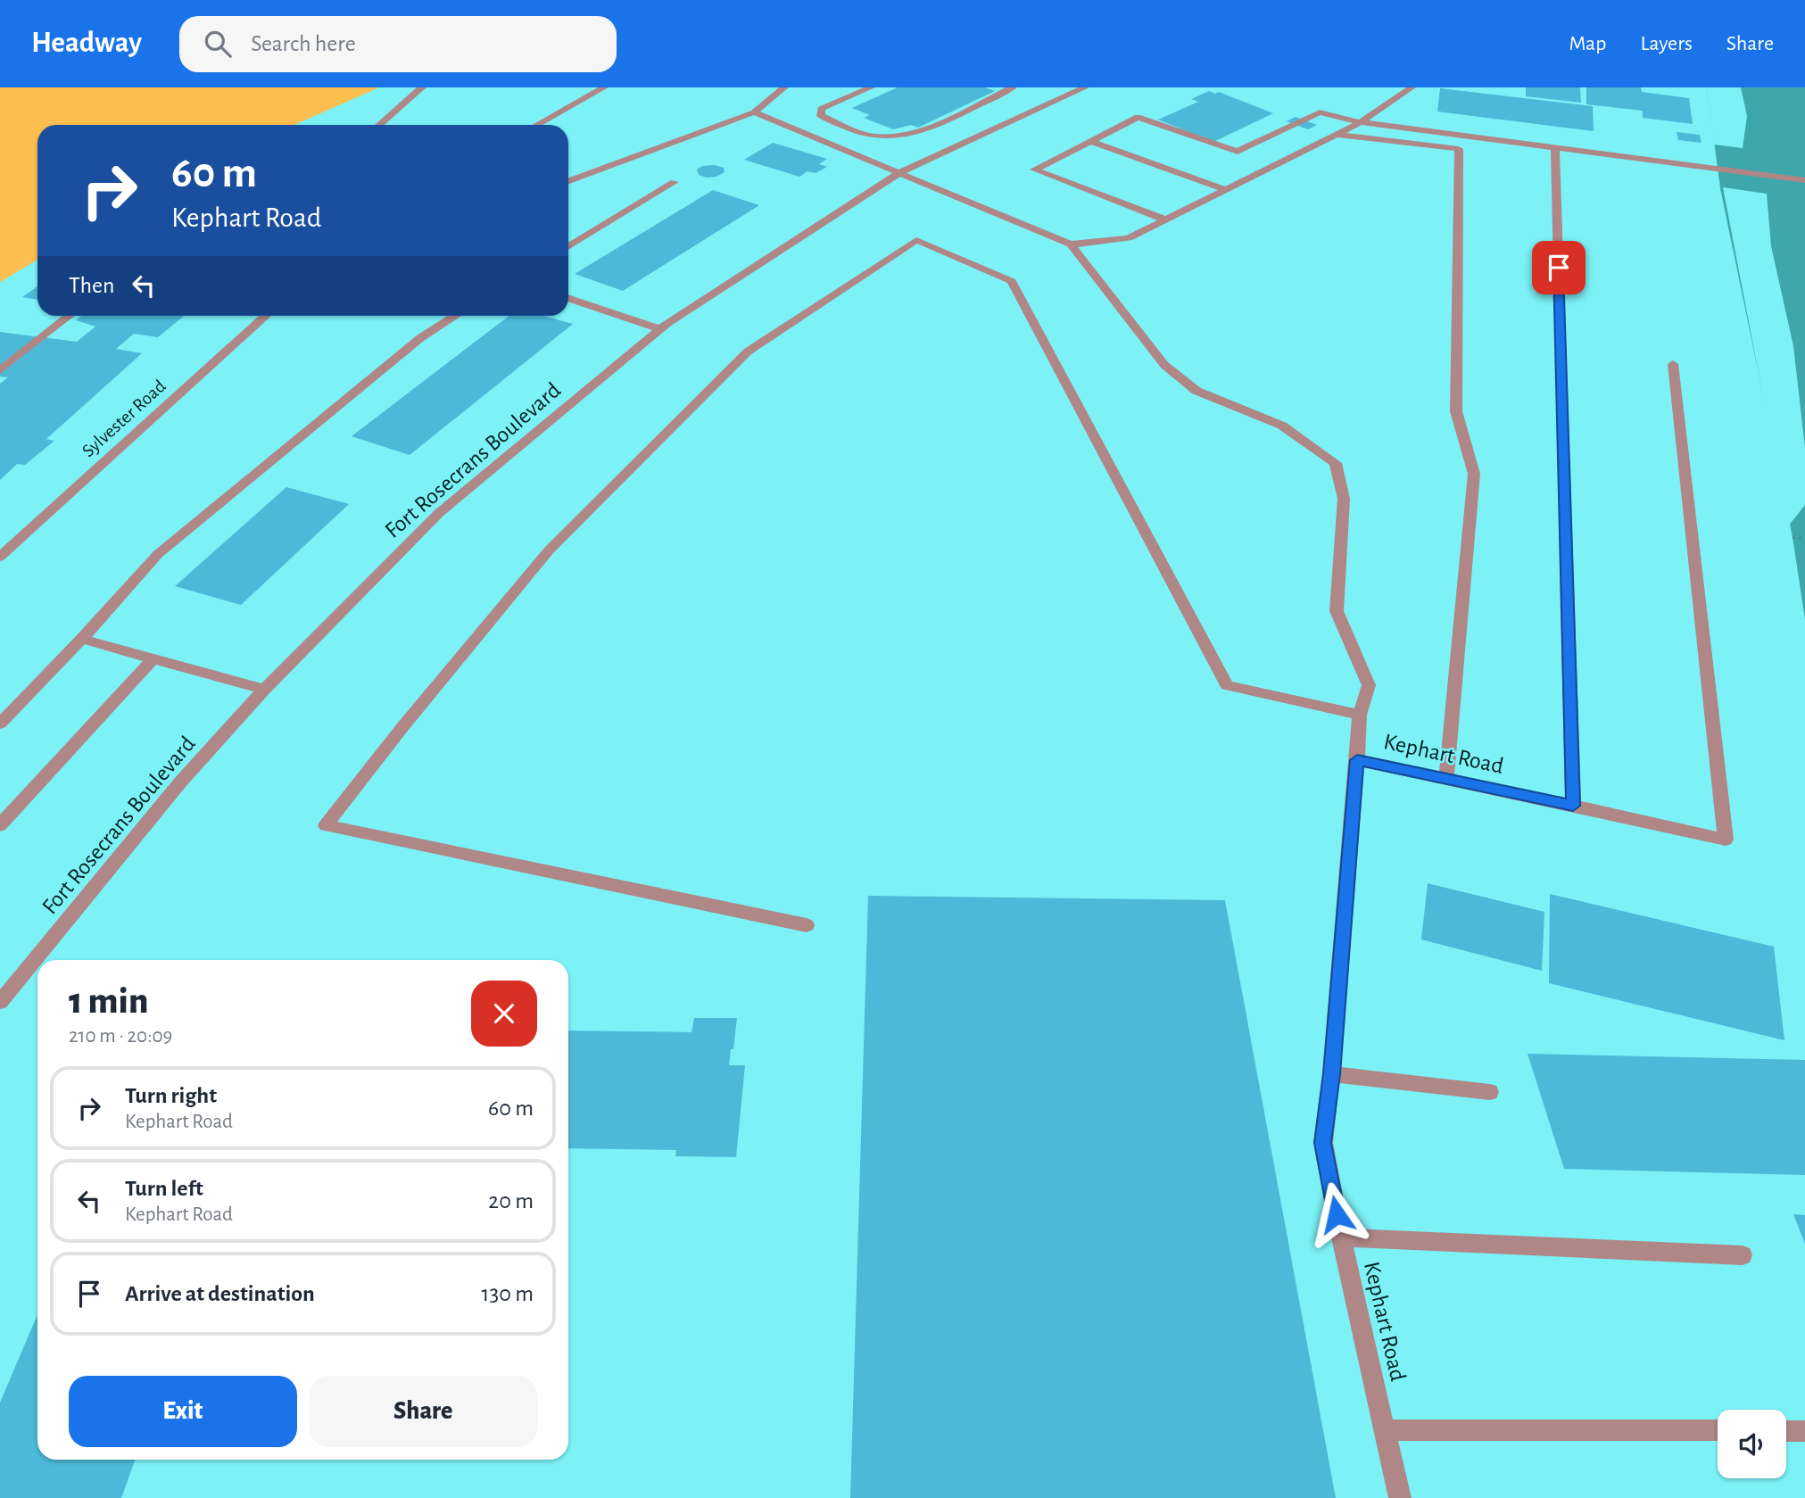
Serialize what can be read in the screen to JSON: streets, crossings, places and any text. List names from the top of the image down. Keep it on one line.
{"streets":{"street":["Sylvester Road","Fort Rosecrans Boulevard","Kephart Road"]},"page":{"header":"Headway","search":"Search here","nav":["Map","Layers","Share"],"turn":["60 m","Kephart Road"],"then":"Then","heading":["1 min","210 m · 20:09"],"list":[{"name":"Turn right","note":"Kephart Road","value":"60 m"},{"name":"Turn left","note":"Kephart Road","value":"20 m"},{"name":"Arrive at destination","value":"130 m"}],"buttons":["Exit","Share"]}}
